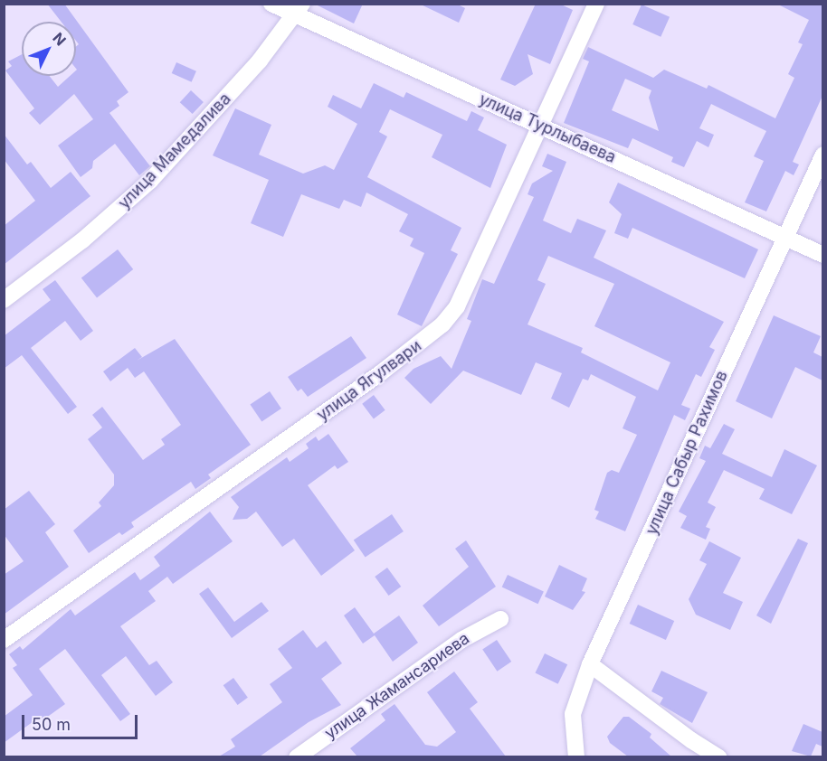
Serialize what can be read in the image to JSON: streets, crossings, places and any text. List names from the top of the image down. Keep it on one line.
{"streets":{"street":["улица Турлыбаева","улица Мамедалива","улица Ягулвари","улица Сабыр Рахимов","улица Жамансариева"]},"crossings":[["улица Турлыбаева","улица Мамедалива"],["улица Турлыбаева","улица Ягулвари"],["улица Турлыбаева","улица Сабыр Рахимов"]],"scale_bar":"50 m","north":"top right"}
